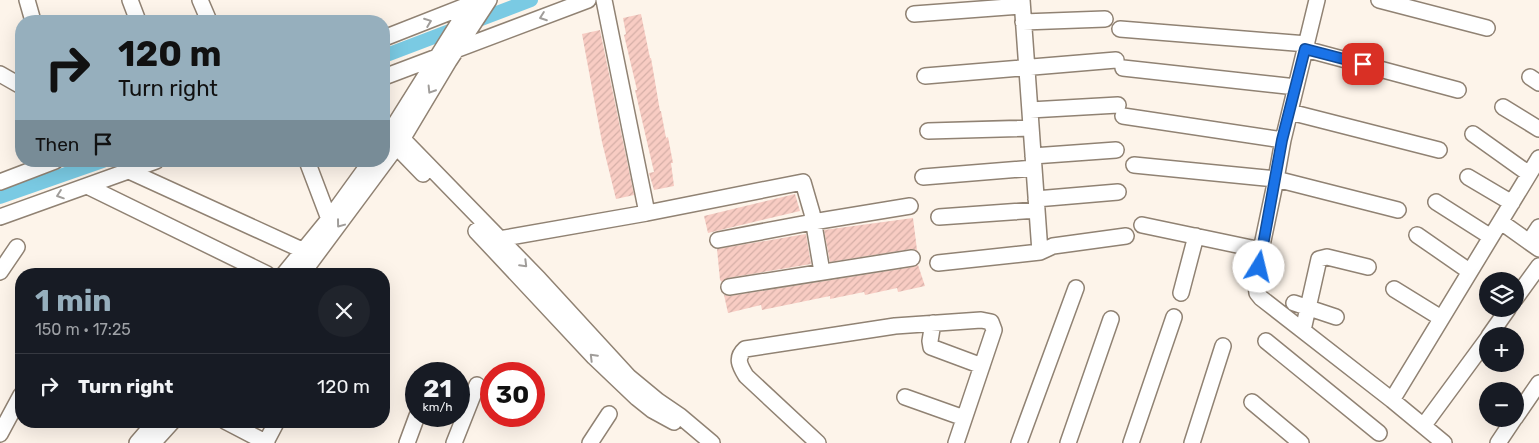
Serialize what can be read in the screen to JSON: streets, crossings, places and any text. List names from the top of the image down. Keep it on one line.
{"page":{"turn":["120 m","Turn right"],"then":"Then","heading":["1 min","150 m · 17:25"],"map_buttons":["+","−"],"list":[{"name":"Turn right","value":"120 m"}],"speed":"21 km/h","limit":"30"}}
